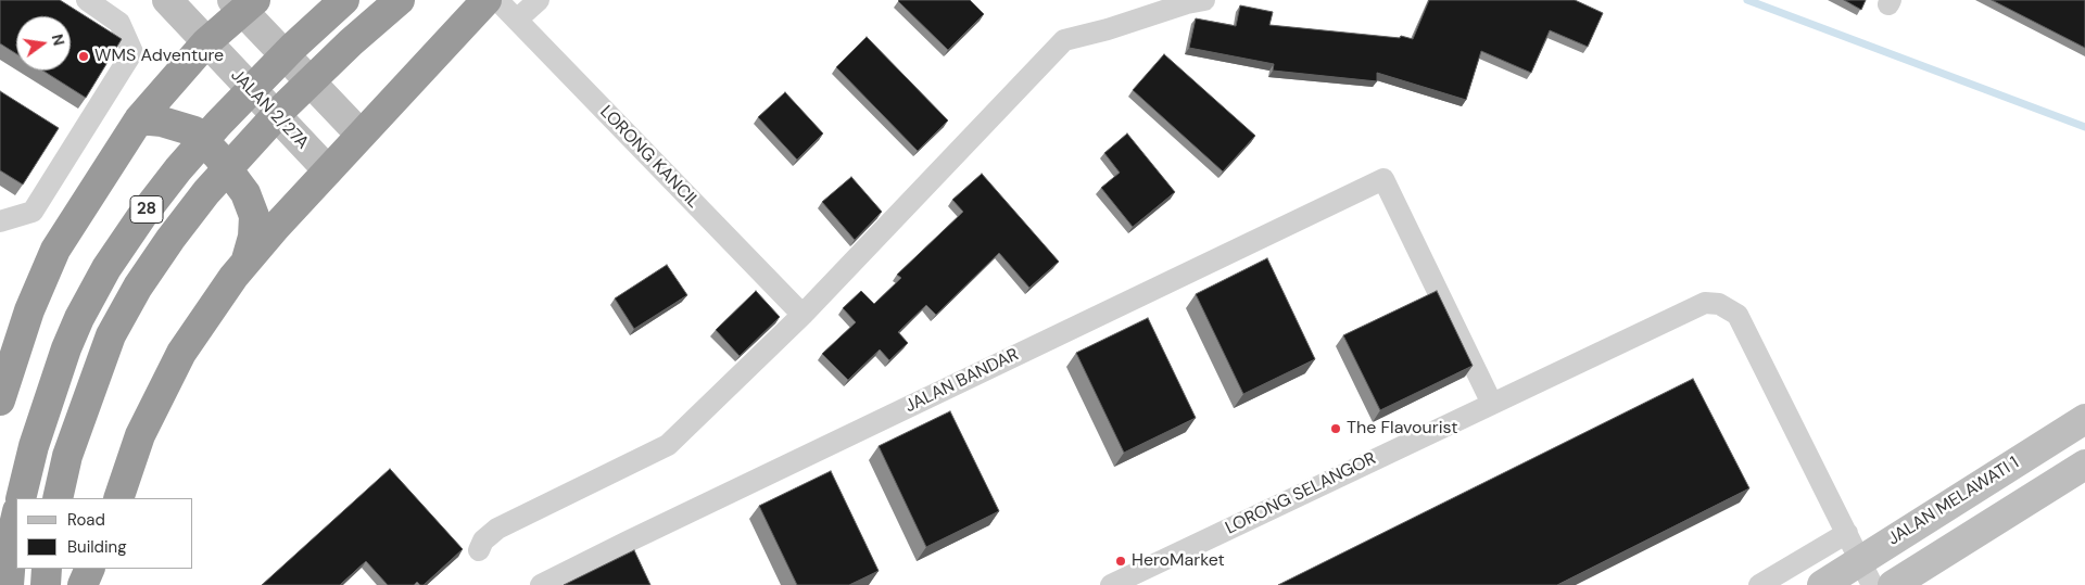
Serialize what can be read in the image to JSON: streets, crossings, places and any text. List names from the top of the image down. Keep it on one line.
{"streets":{"highway":["28"],"street":["JALAN 2/27A","LORONG KANCIL","JALAN BANDAR","LORONG SELANGOR","JALAN MELAWATI 1"]},"crossings":[["JALAN BANDAR","LORONG SELANGOR"],["LORONG SELANGOR","JALAN MELAWATI 1"]],"places":["WMS Adventure","The Flavourist","HeroMarket"],"legend":["Road","Building"],"north":"right"}
